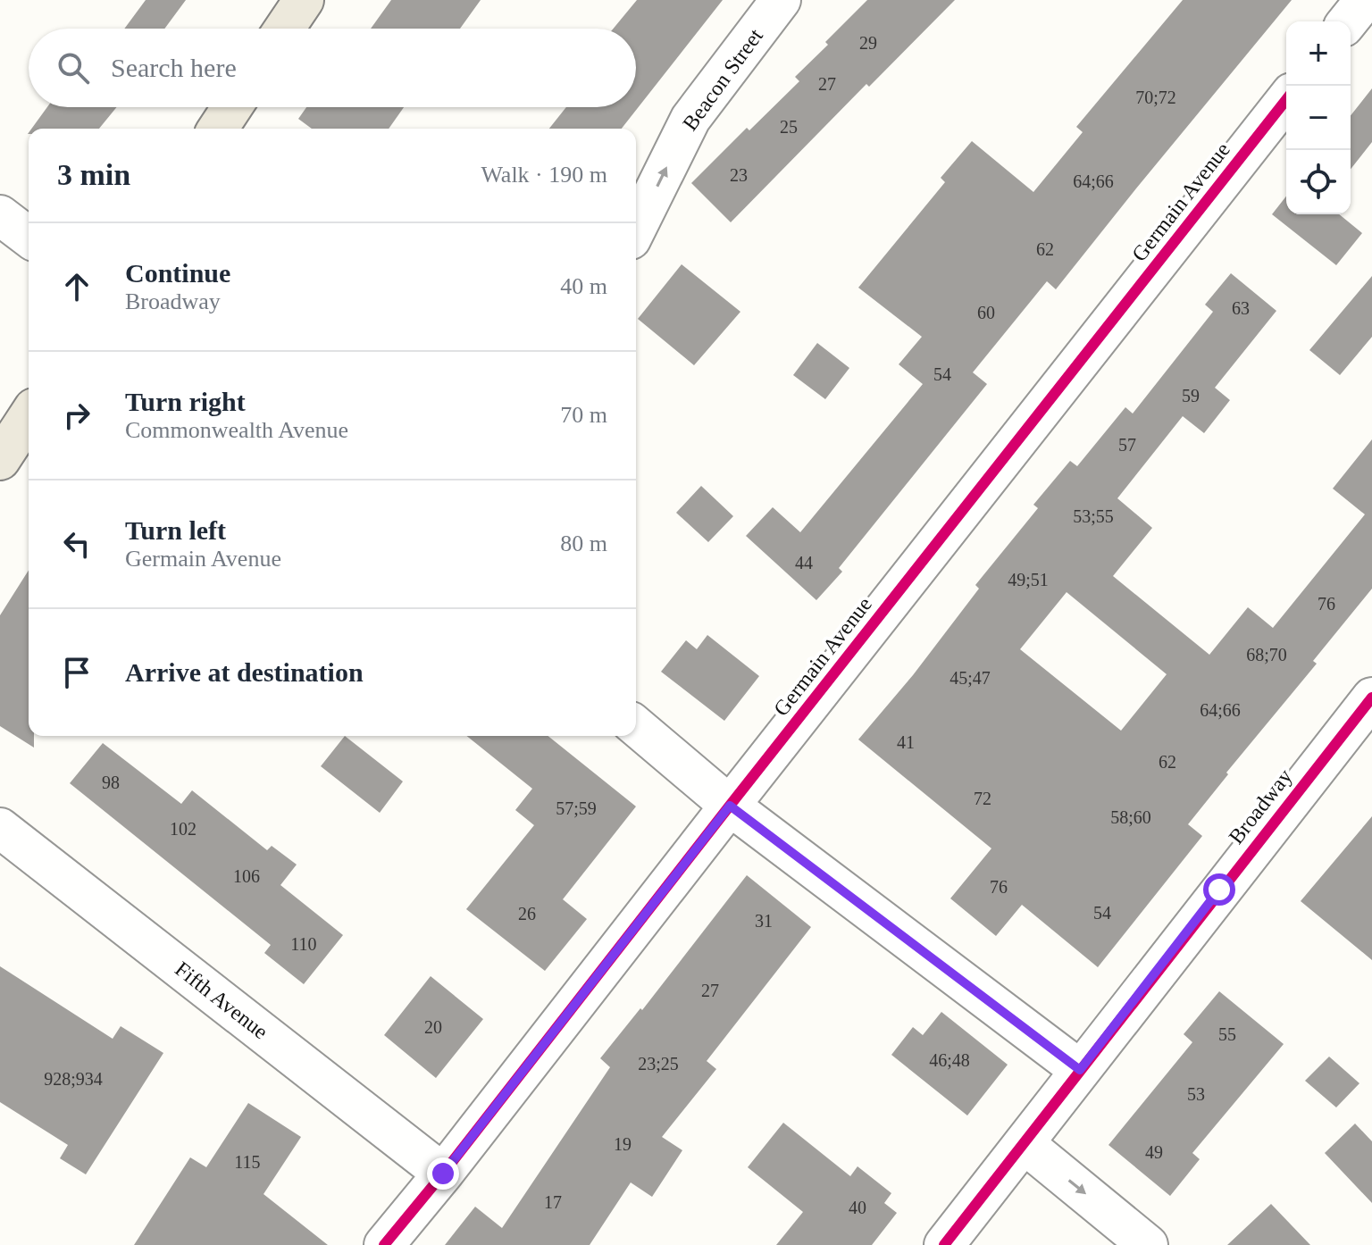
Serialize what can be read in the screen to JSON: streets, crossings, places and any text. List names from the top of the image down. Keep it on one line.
{"streets":{"street":["Beacon Street","Germain Avenue","Broadway","Fifth Avenue"]},"crossings":[["Germain Avenue","Fifth Avenue"]],"one_way":["Beacon Street"],"house_numbers":["29","27","70;72","25","23","64;66","62","63","60","54","59","57","53;55","44","49;51","76","68;70","45;47","64;66","41","62","98","72","57;59","58;60","102","106","76","54","26","31","110","27","20","55","46;48","23;25","928;934","53","19","49","115","17","40"],"page":{"map_buttons":["+","−"],"search":"Search here","heading":["3 min","Walk · 190 m"],"list":[["Continue","Broadway","40 m"],["Turn right","Commonwealth Avenue","70 m"],["Turn left","Germain Avenue","80 m"],"Arrive at destination"]}}
